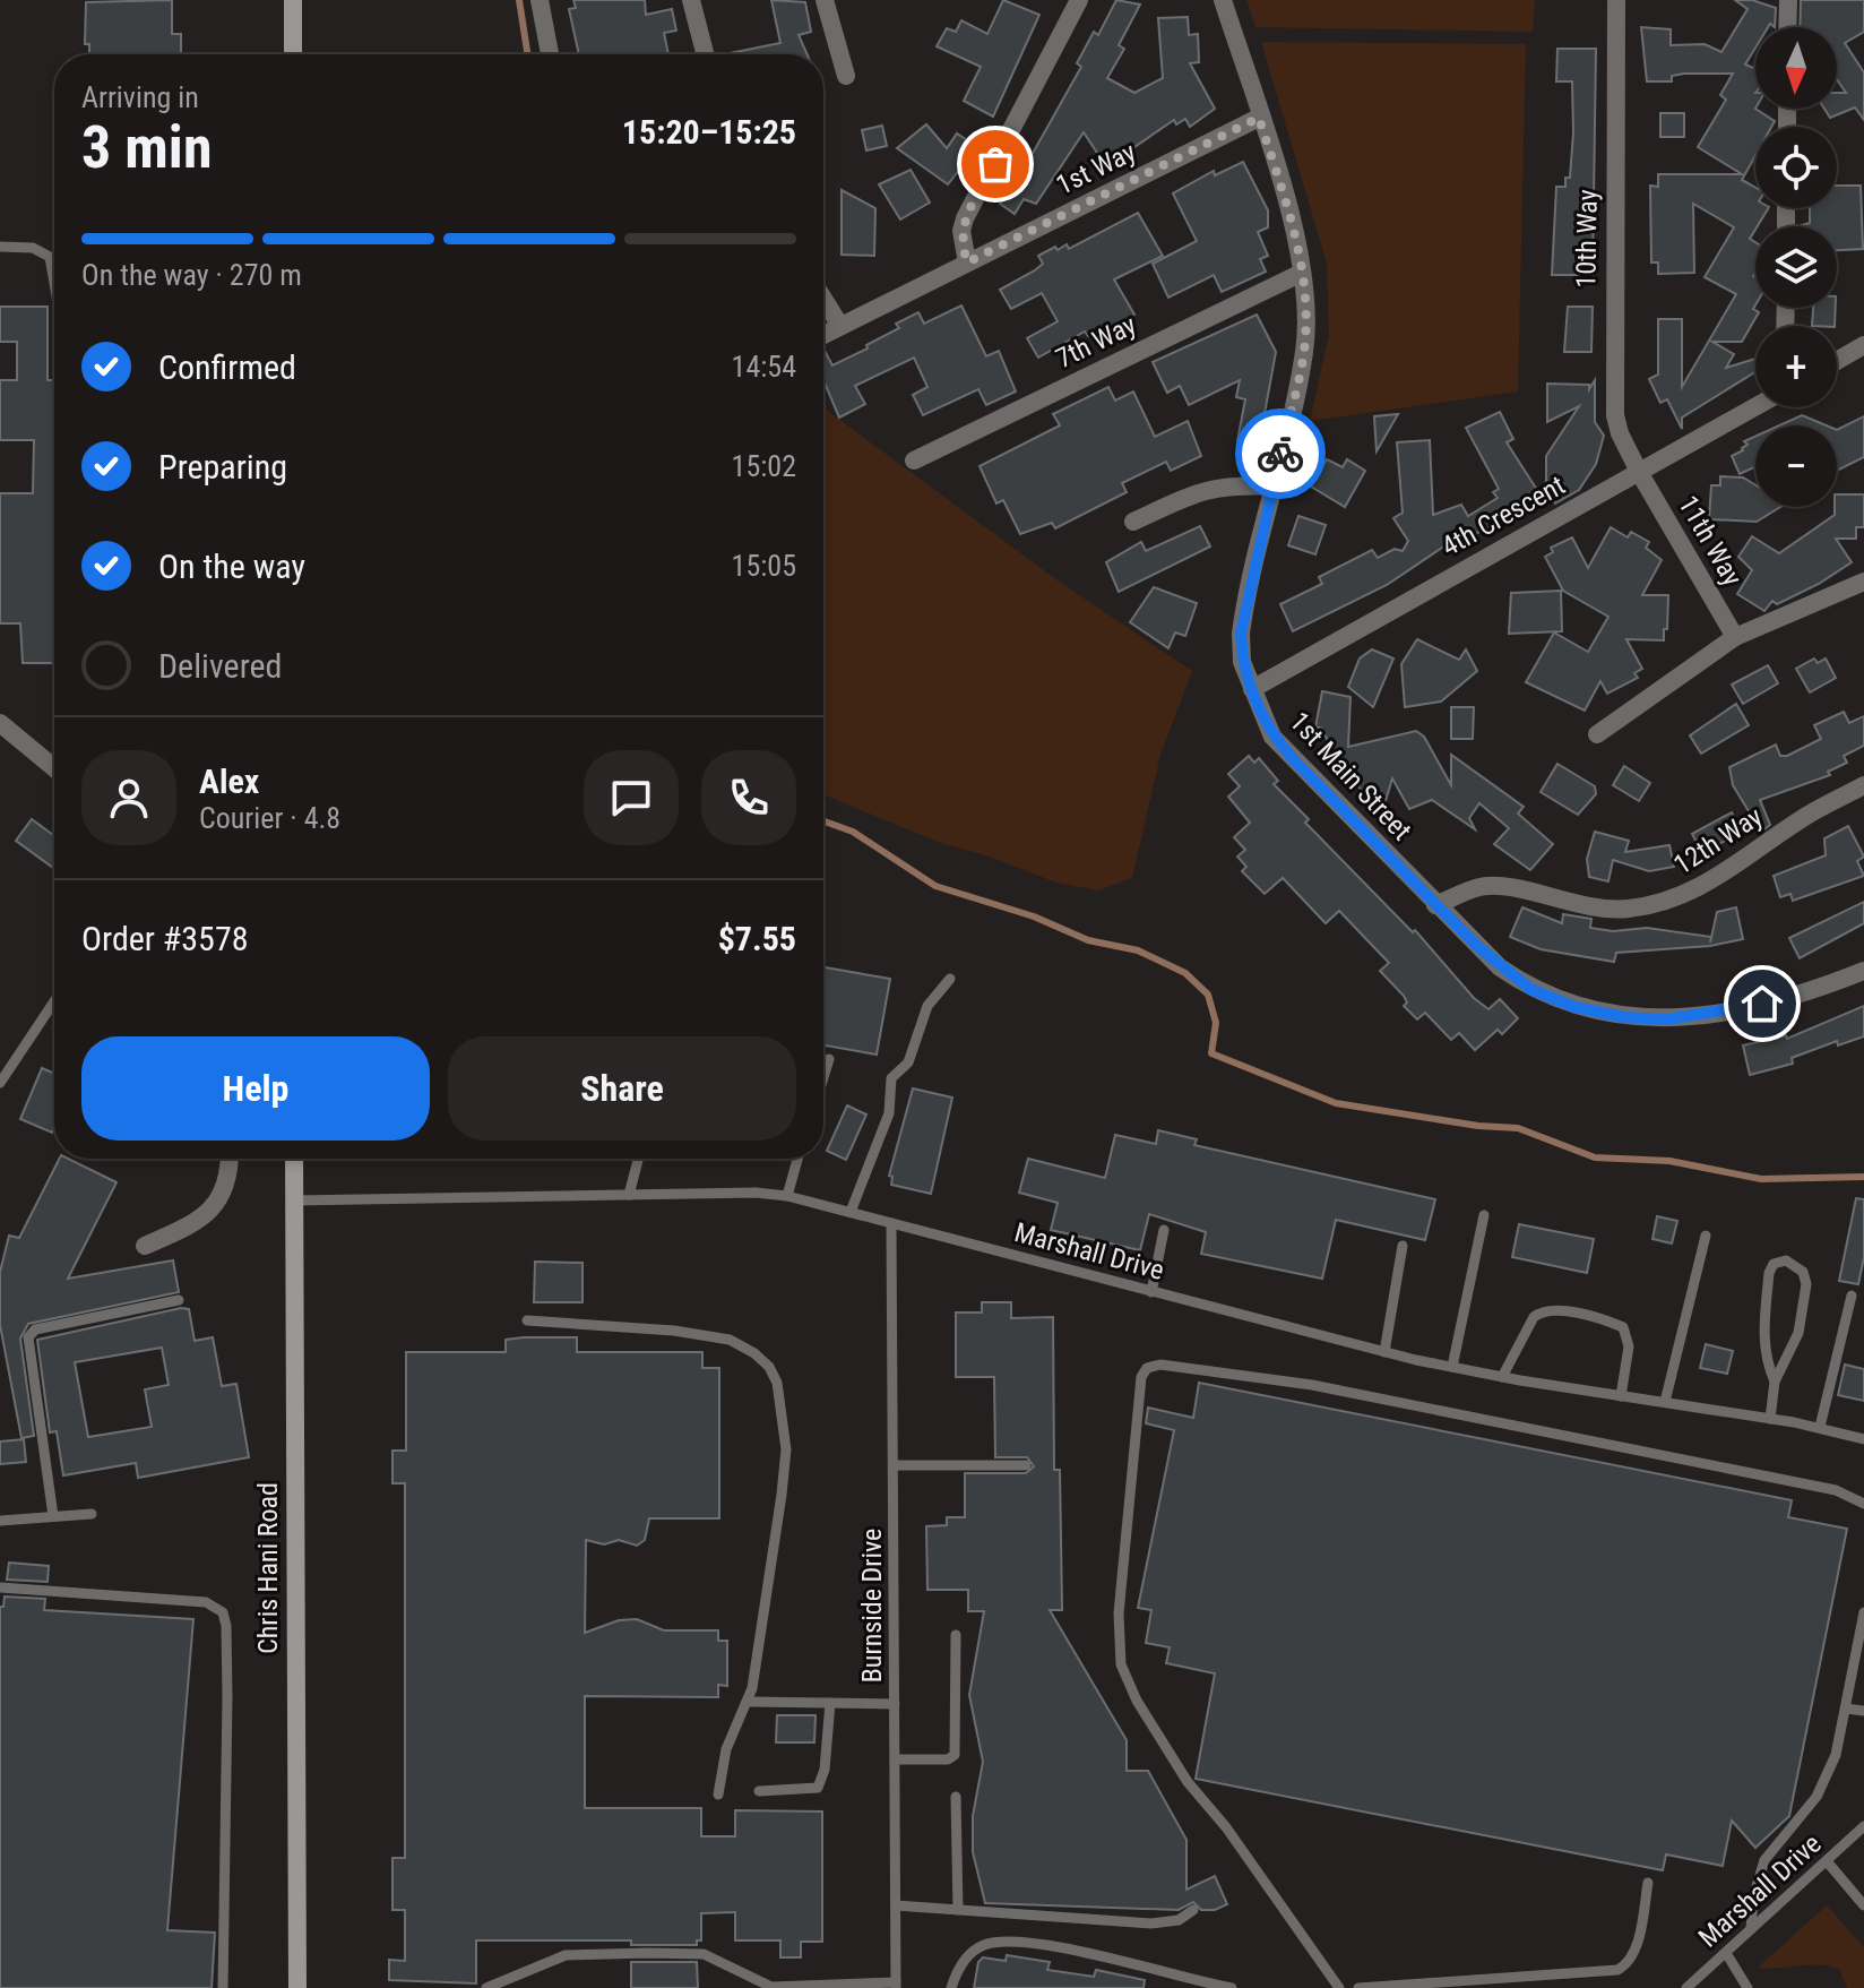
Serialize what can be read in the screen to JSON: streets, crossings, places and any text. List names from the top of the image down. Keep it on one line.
{"streets":{"main road":["Chris Hani Road"],"street":["1st Way","10th Way","7th Way","4th Crescent","11th Way","1st Main Street","12th Way"],"lane":["Marshall Drive","Burnside Drive"]},"crossings":[["1st Way","1st Main Street"],["10th Way","4th Crescent"],["10th Way","11th Way"],["7th Way","1st Main Street"],["4th Crescent","11th Way"],["4th Crescent","1st Main Street"],["1st Main Street","12th Way"],["Marshall Drive","Chris Hani Road"],["Marshall Drive","Burnside Drive"]],"north":"bottom","page":{"map_buttons":["+","−"],"heading":["3 min","Arriving in","15:20–15:25"],"panel":["Alex","Courier · 4.8","Order #3578","$7.55"],"bar":"On the way · 270 m","list":[["Confirmed","14:54"],["Preparing","15:02"],["On the way","15:05"],"Delivered"],"buttons":["Help","Share"]}}
